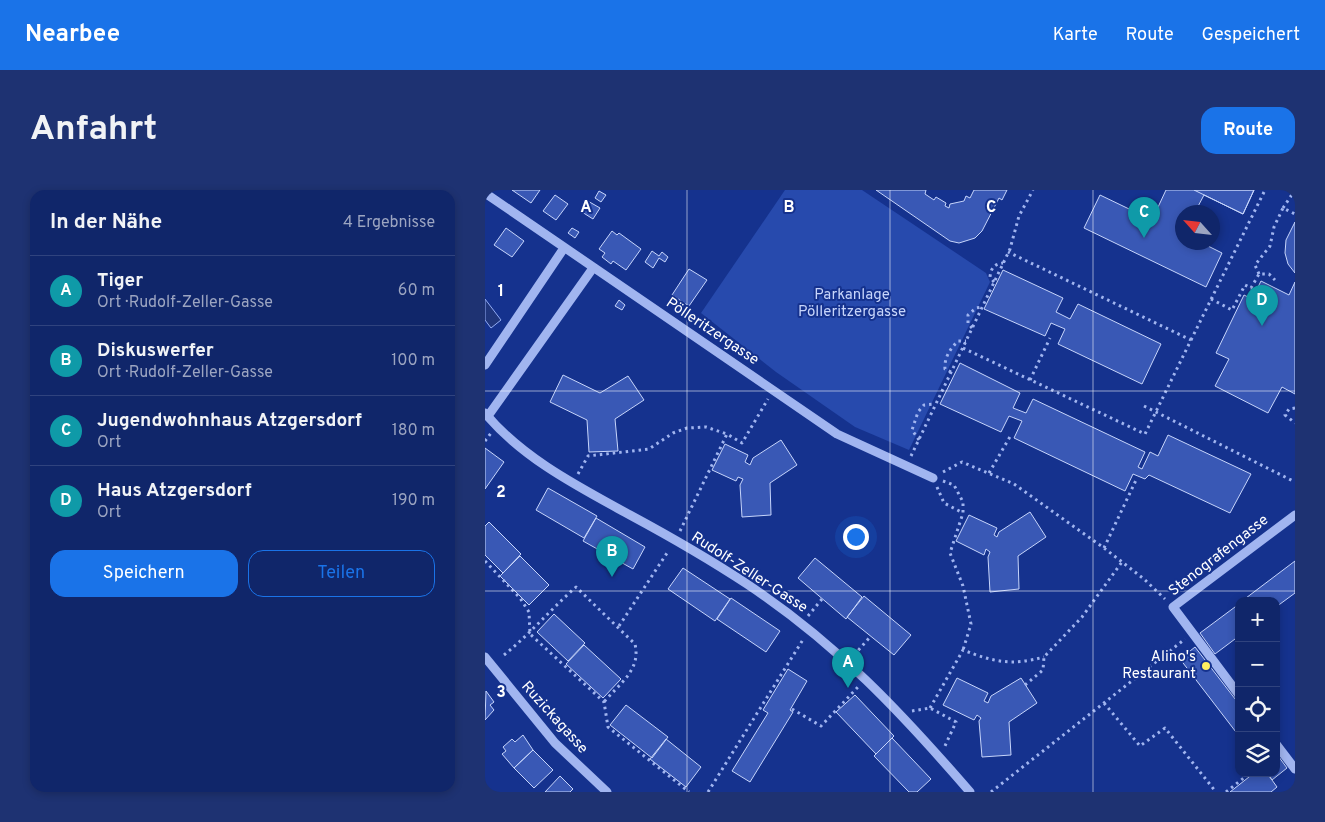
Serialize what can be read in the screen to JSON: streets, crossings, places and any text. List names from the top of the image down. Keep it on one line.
{"streets":{"street":["Pölleritzergasse","Stenografengasse","Rudolf-Zeller-Gasse","Ruzickagasse"]},"parks":["Parkanlage Pölleritzergasse"],"places":["Alino's Restaurant"],"north":"top left","page":{"header":"Nearbee","nav":["Karte","Route","Gespeichert"],"buttons":["Route",["Speichern","Teilen"]],"title":"Anfahrt","heading":["In der Nähe","4 Ergebnisse"],"pins":["C","D","B","A"],"list":[{"mark":"A","name":"Tiger","note":"Ort · Rudolf-Zeller-Gasse","value":"60 m"},{"mark":"B","name":"Diskuswerfer","note":"Ort · Rudolf-Zeller-Gasse","value":"100 m"},{"mark":"C","name":"Jugendwohnhaus Atzgersdorf","note":"Ort","value":"180 m"},{"mark":"D","name":"Haus Atzgersdorf","note":"Ort","value":"190 m"}],"map_buttons":["+","−"]},"grid":{"columns":["A","B","C"],"rows":["1","2","3"]}}
